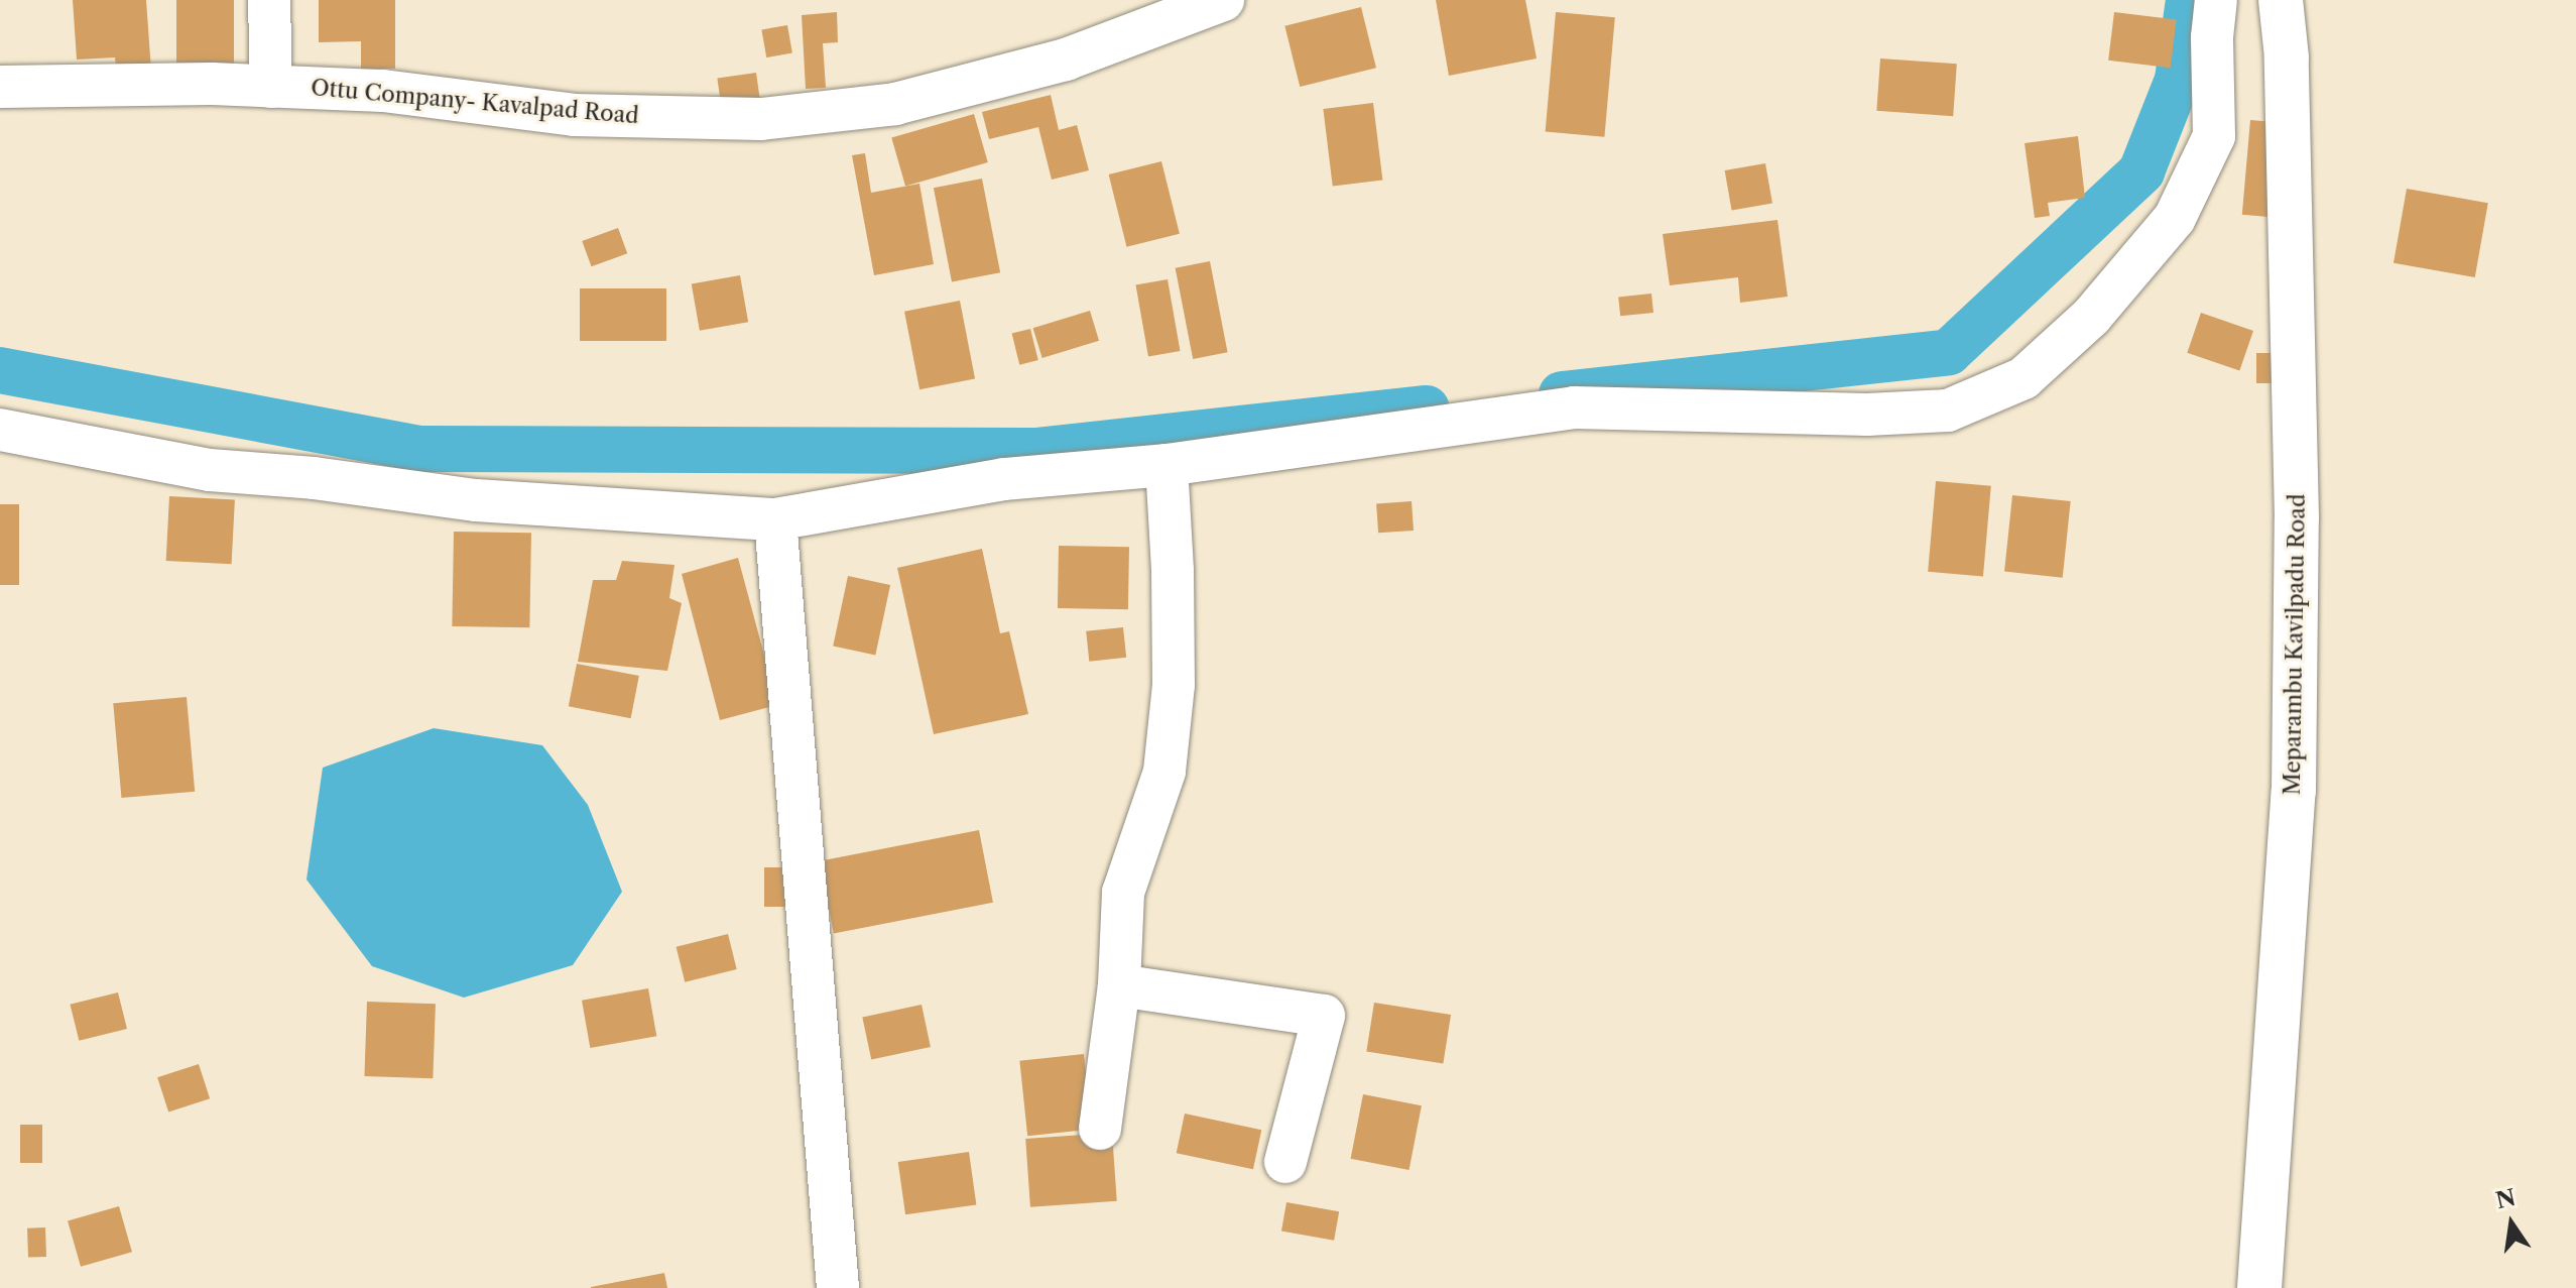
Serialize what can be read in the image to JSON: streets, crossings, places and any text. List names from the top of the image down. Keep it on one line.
{"streets":{"main road":["Meparambu Kavilpadu Road"],"street":["Ottu Company- Kavalpad Road"]},"north":"top"}
